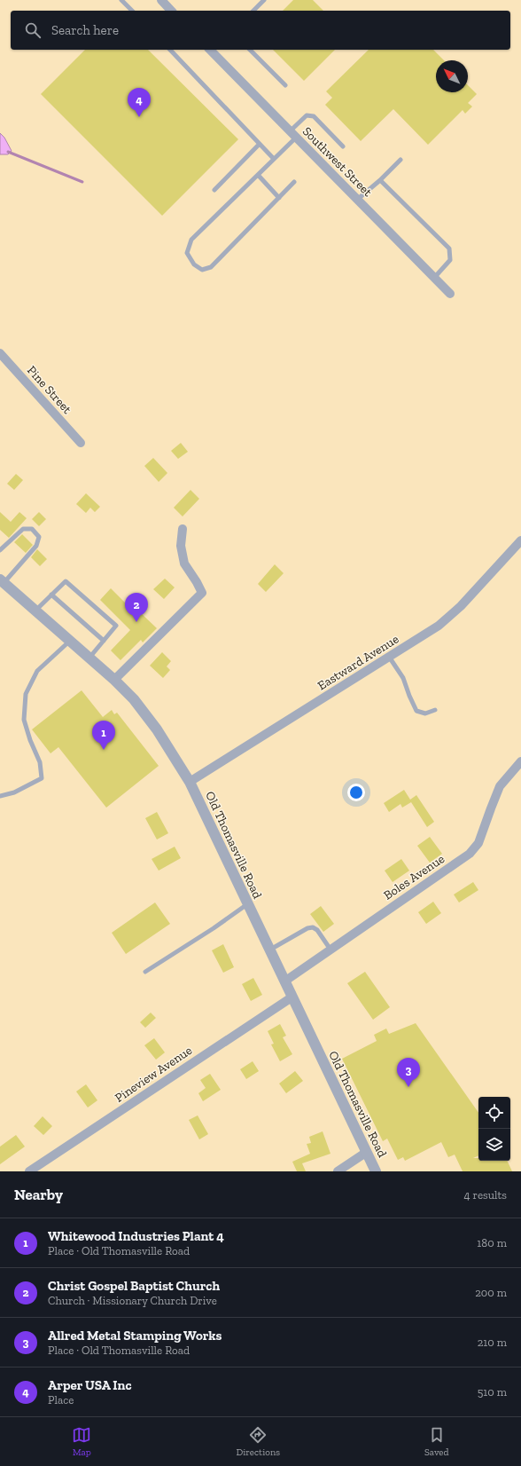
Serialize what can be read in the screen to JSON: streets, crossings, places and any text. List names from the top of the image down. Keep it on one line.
{"streets":{"street":["Southwest Street","Pine Street","Eastward Avenue","Old Thomasville Road","Boles Avenue","Pineview Avenue"]},"crossings":[["Eastward Avenue","Old Thomasville Road"],["Old Thomasville Road","Boles Avenue"],["Old Thomasville Road","Pineview Avenue"]],"north":"top left","page":{"search":"Search here","pins":["4","2","1","3"],"heading":["Nearby","4 results"],"list":[{"mark":"1","name":"Whitewood Industries Plant 4","note":"Place · Old Thomasville Road","value":"180 m"},{"mark":"2","name":"Christ Gospel Baptist Church","note":"Church · Missionary Church Drive","value":"200 m"},{"mark":"3","name":"Allred Metal Stamping Works","note":"Place · Old Thomasville Road","value":"210 m"},{"mark":"4","name":"Arper USA Inc","note":"Place","value":"510 m"}],"nav":["Map","Directions","Saved"]}}
